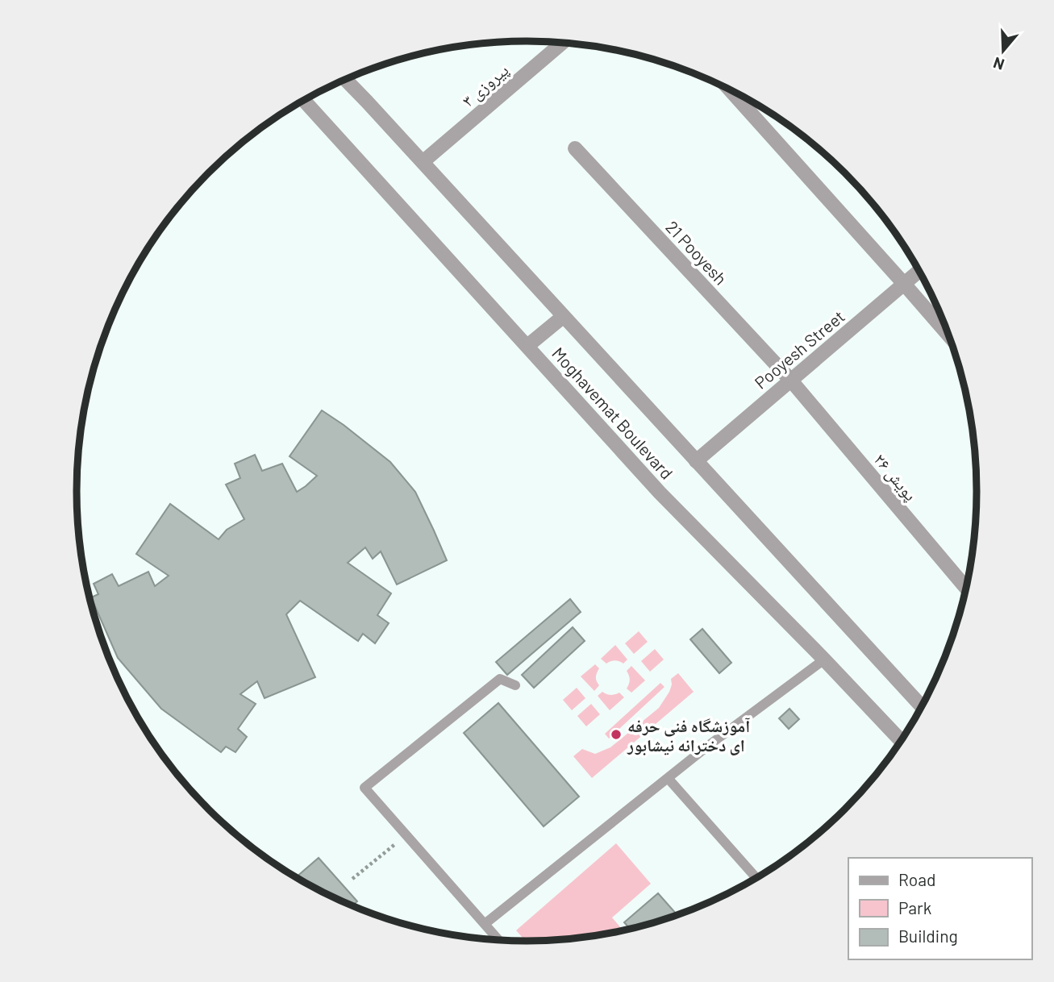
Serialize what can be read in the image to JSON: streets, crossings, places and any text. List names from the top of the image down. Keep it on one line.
{"streets":{"street":["پیروزی ۳","21 Pooyesh","Pooyesh Street","Moghavemat Boulevard","پویش ۲۶"]},"crossings":[["پیروزی ۳","Moghavemat Boulevard"],["21 Pooyesh","Pooyesh Street"],["21 Pooyesh","پویش ۲۶"],["Pooyesh Street","Moghavemat Boulevard"],["Pooyesh Street","پویش ۲۶"]],"places":["آموزشگاه فنی حرفه ای دخترانه نیشابور"],"legend":["Road","Park","Building"],"north":"bottom"}
